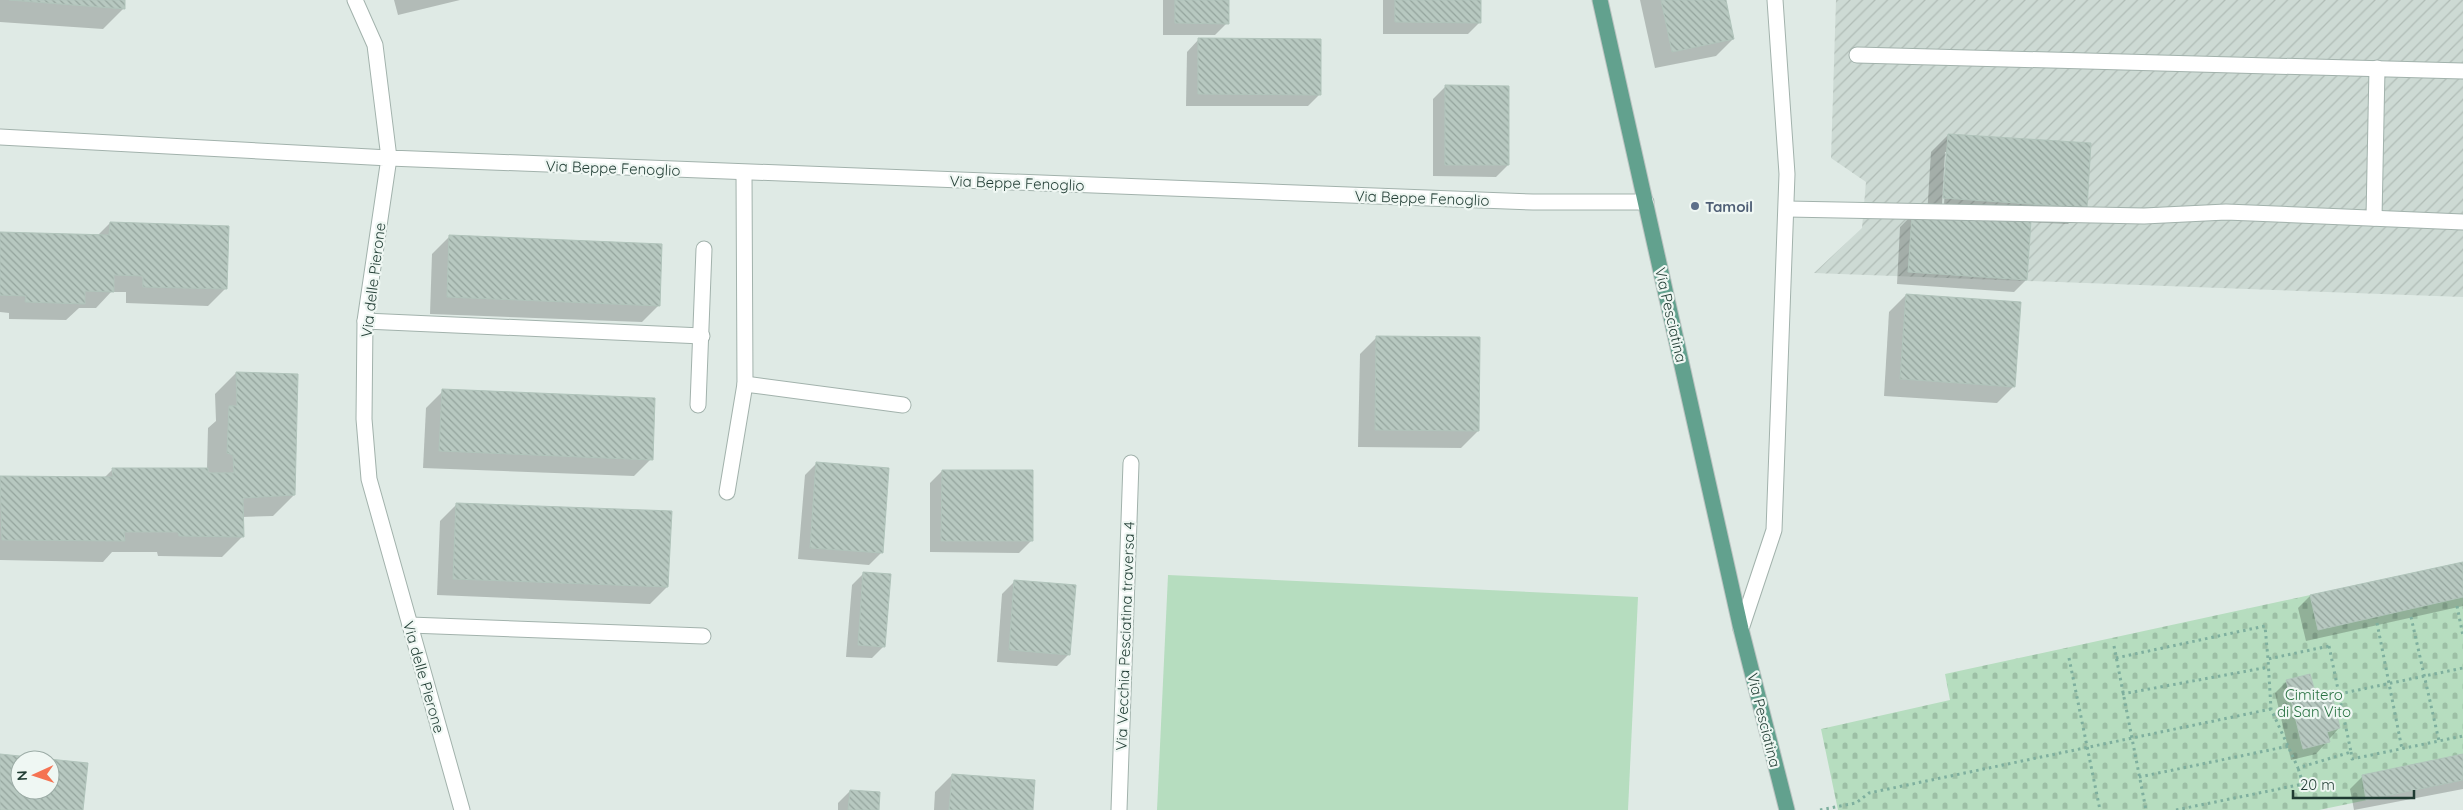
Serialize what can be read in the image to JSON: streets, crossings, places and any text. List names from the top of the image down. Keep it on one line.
{"streets":{"main road":["Via Pesciatina"],"street":["Via Beppe Fenoglio","Via delle Pierone","Via Vecchia Pesciatina traversa 4"]},"crossings":[["Via Beppe Fenoglio","Via delle Pierone"],["Via Beppe Fenoglio","Via Pesciatina"]],"parks":["Cimitero di San Vito"],"places":["Tamoil"],"scale_bar":"20 m","north":"left"}
